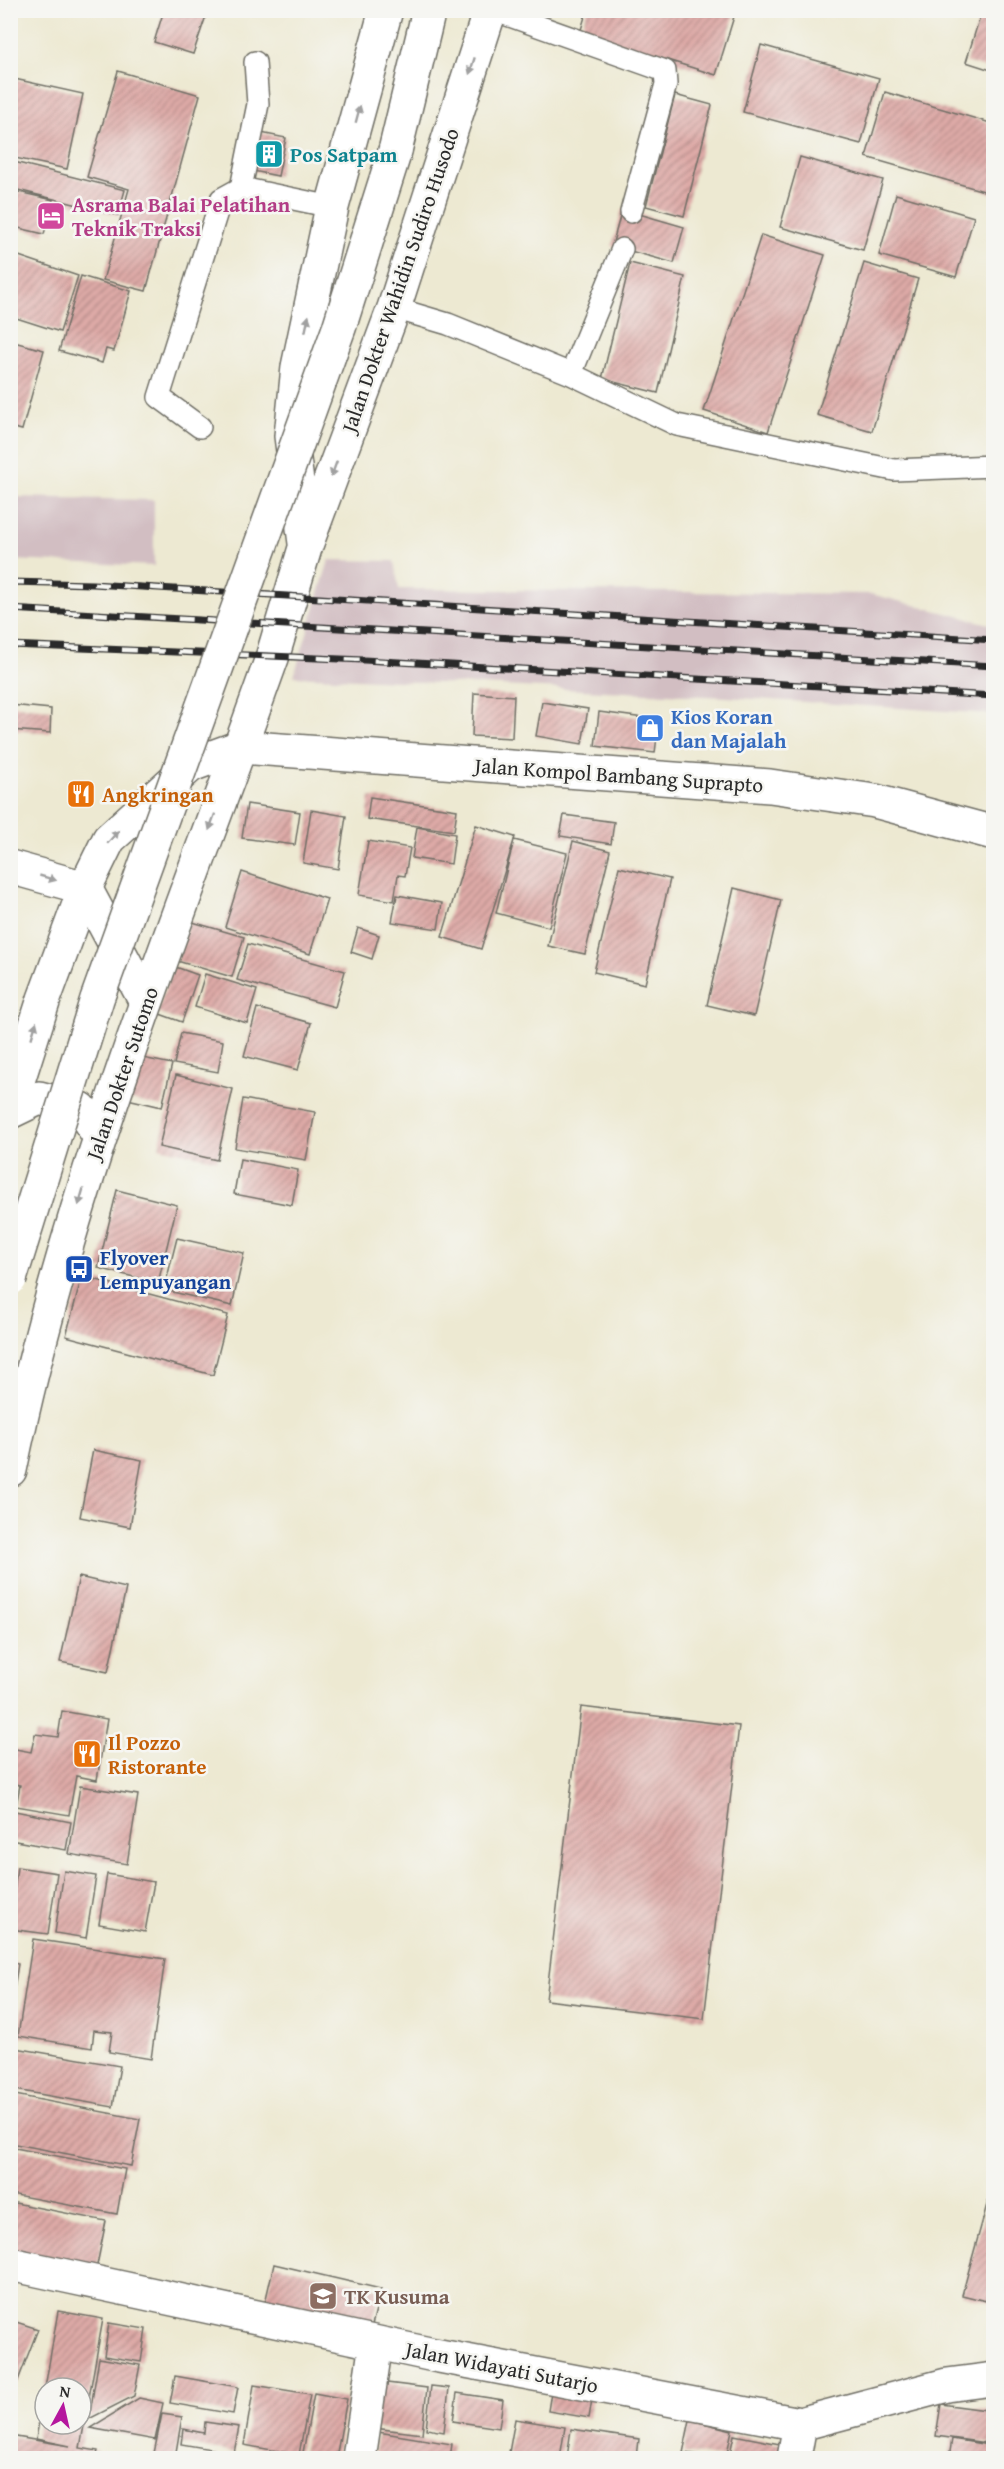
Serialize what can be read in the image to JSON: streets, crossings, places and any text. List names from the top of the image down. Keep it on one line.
{"streets":{"street":["Jalan Dokter Wahidin Sudiro Husodo","Jalan Kompol Bambang Suprapto","Jalan Dokter Sutomo","Jalan Widayati Sutarjo"]},"crossings":[["Jalan Dokter Wahidin Sudiro Husodo","Jalan Kompol Bambang Suprapto"],["Jalan Dokter Wahidin Sudiro Husodo","Jalan Dokter Sutomo"],["Jalan Kompol Bambang Suprapto","Jalan Dokter Sutomo"]],"places":{"building":["Pos Satpam"],"hotel":["Asrama Balai Pelatihan Teknik Traksi"],"shop":["Kios Koran dan Majalah"],"restaurant":["Angkringan","Il Pozzo Ristorante"],"bus stop":["Flyover Lempuyangan"],"school or university":["TK Kusuma"]},"north":"top"}
